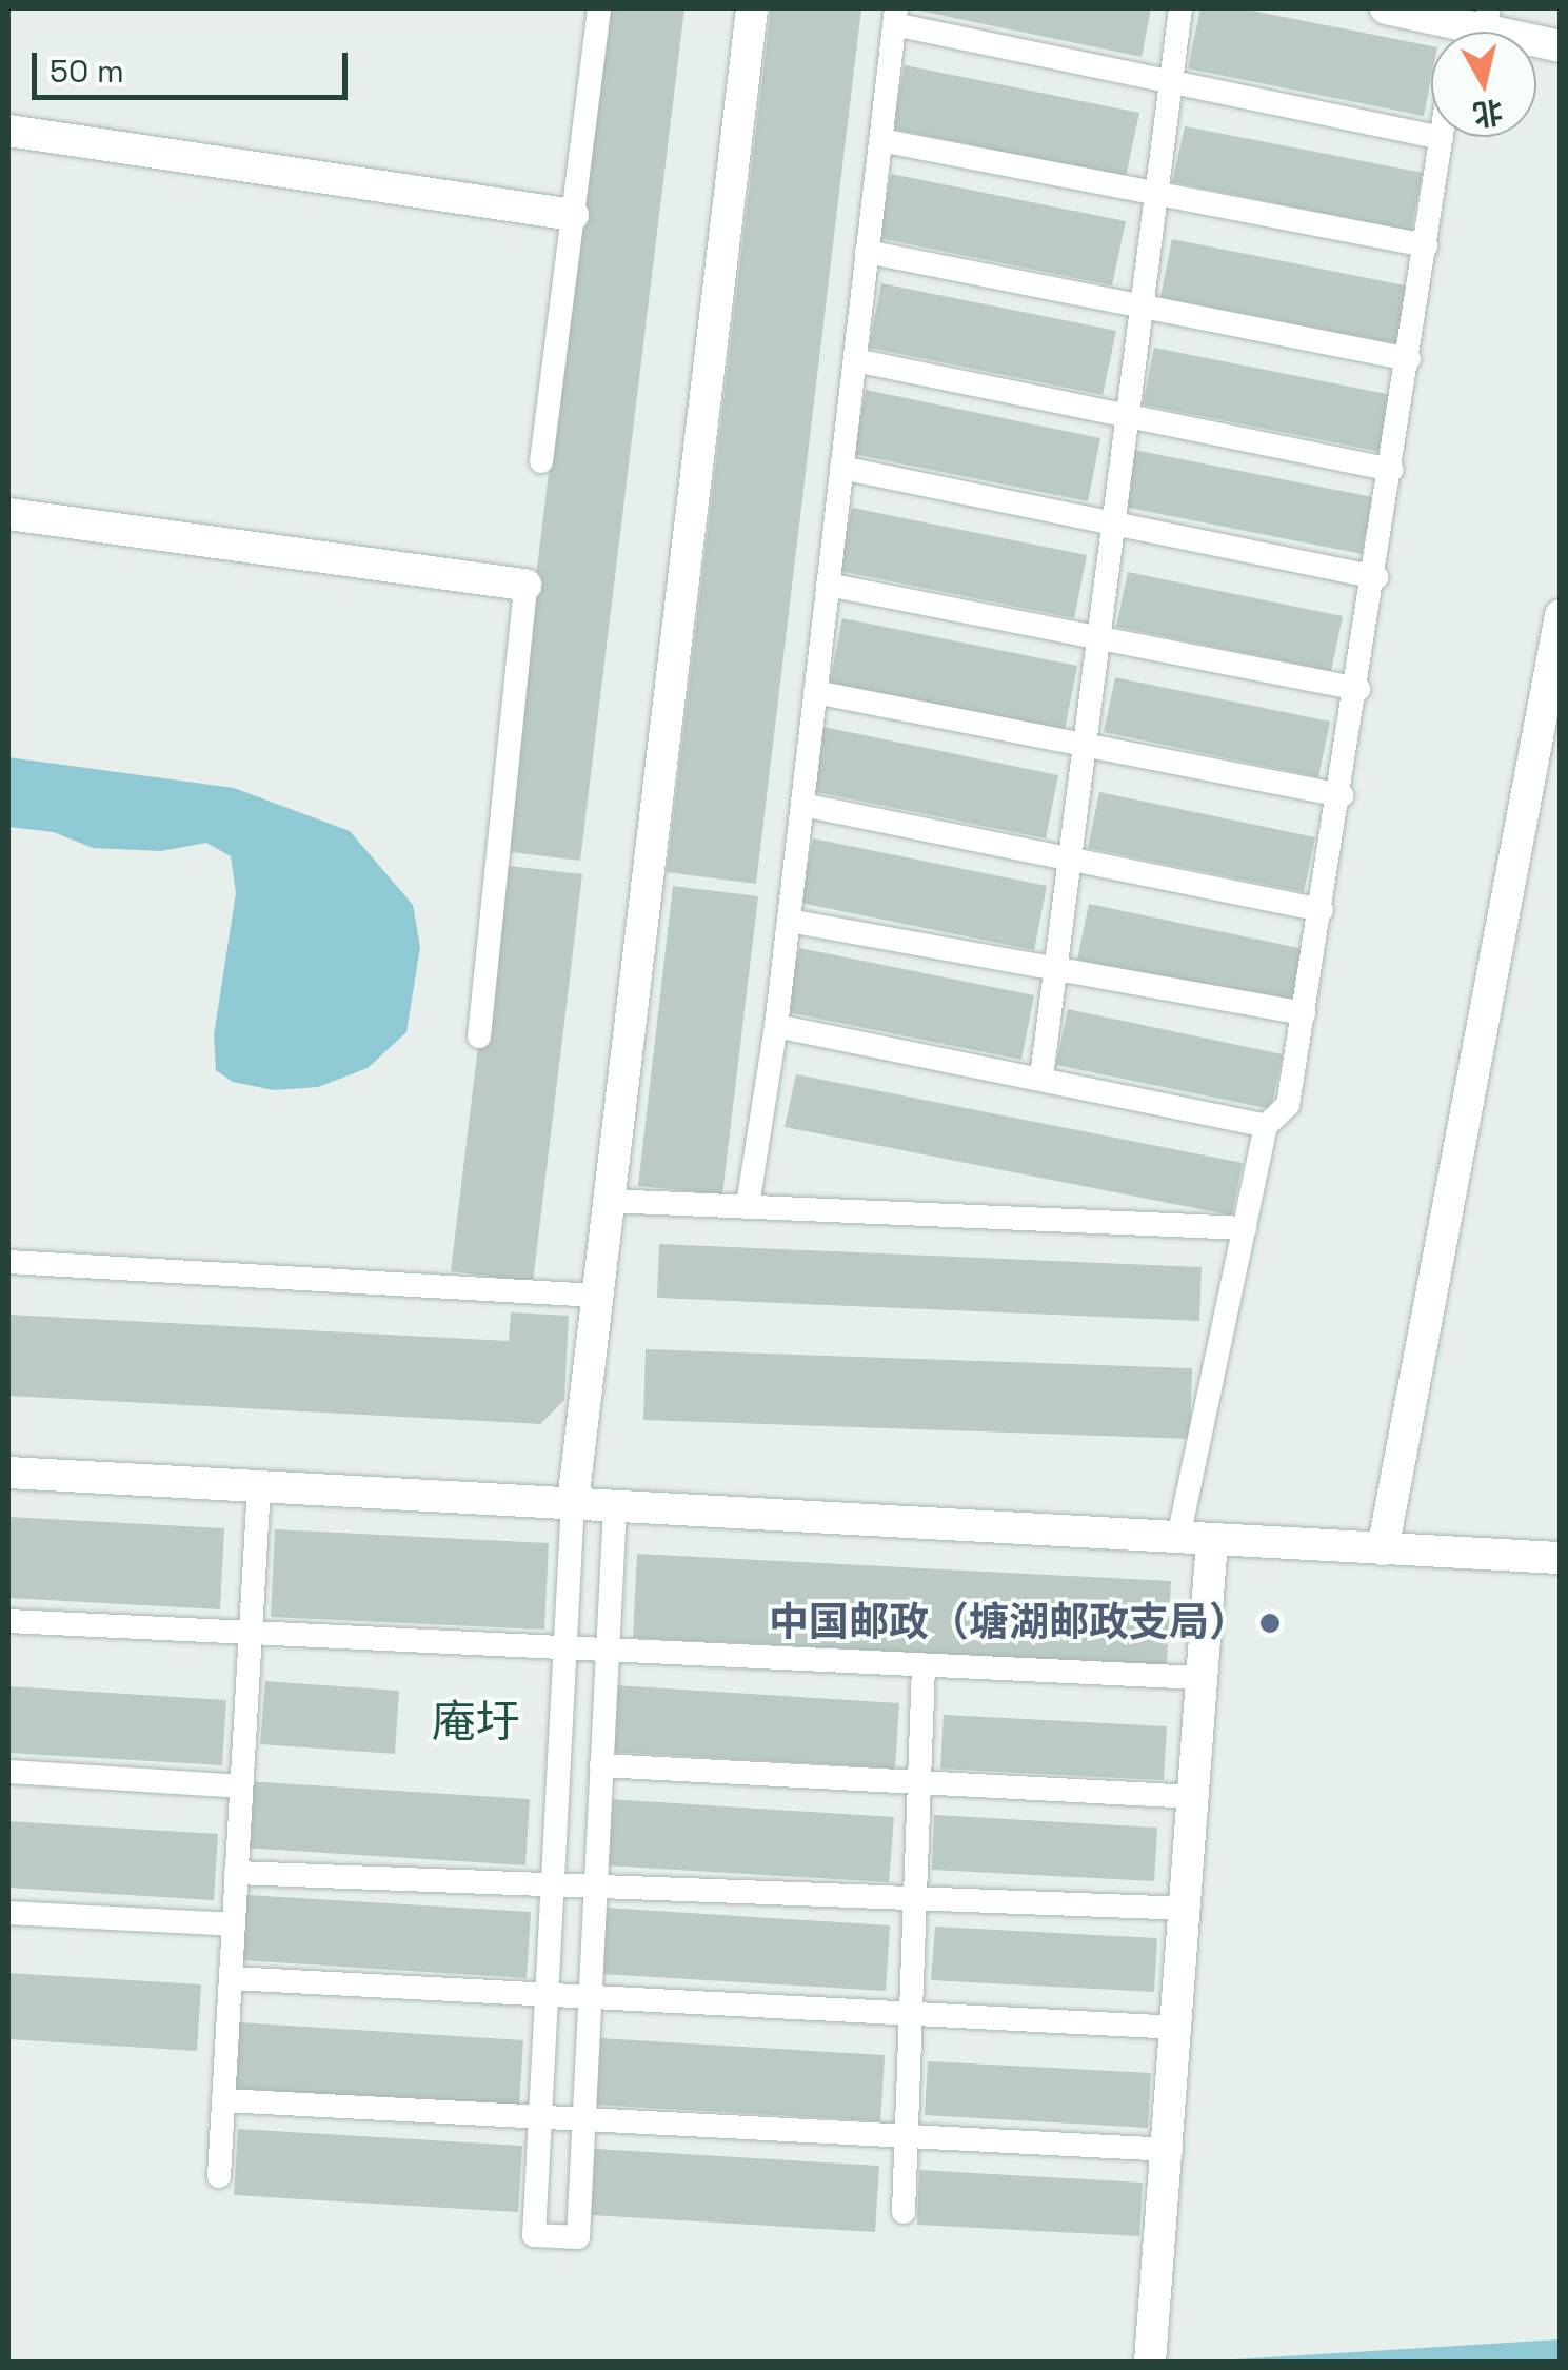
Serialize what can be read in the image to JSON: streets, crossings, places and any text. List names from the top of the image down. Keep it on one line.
{"districts":["庵圩"],"places":["中国邮政（塘湖邮政支局）"],"scale_bar":"50 m","north":"bottom"}
